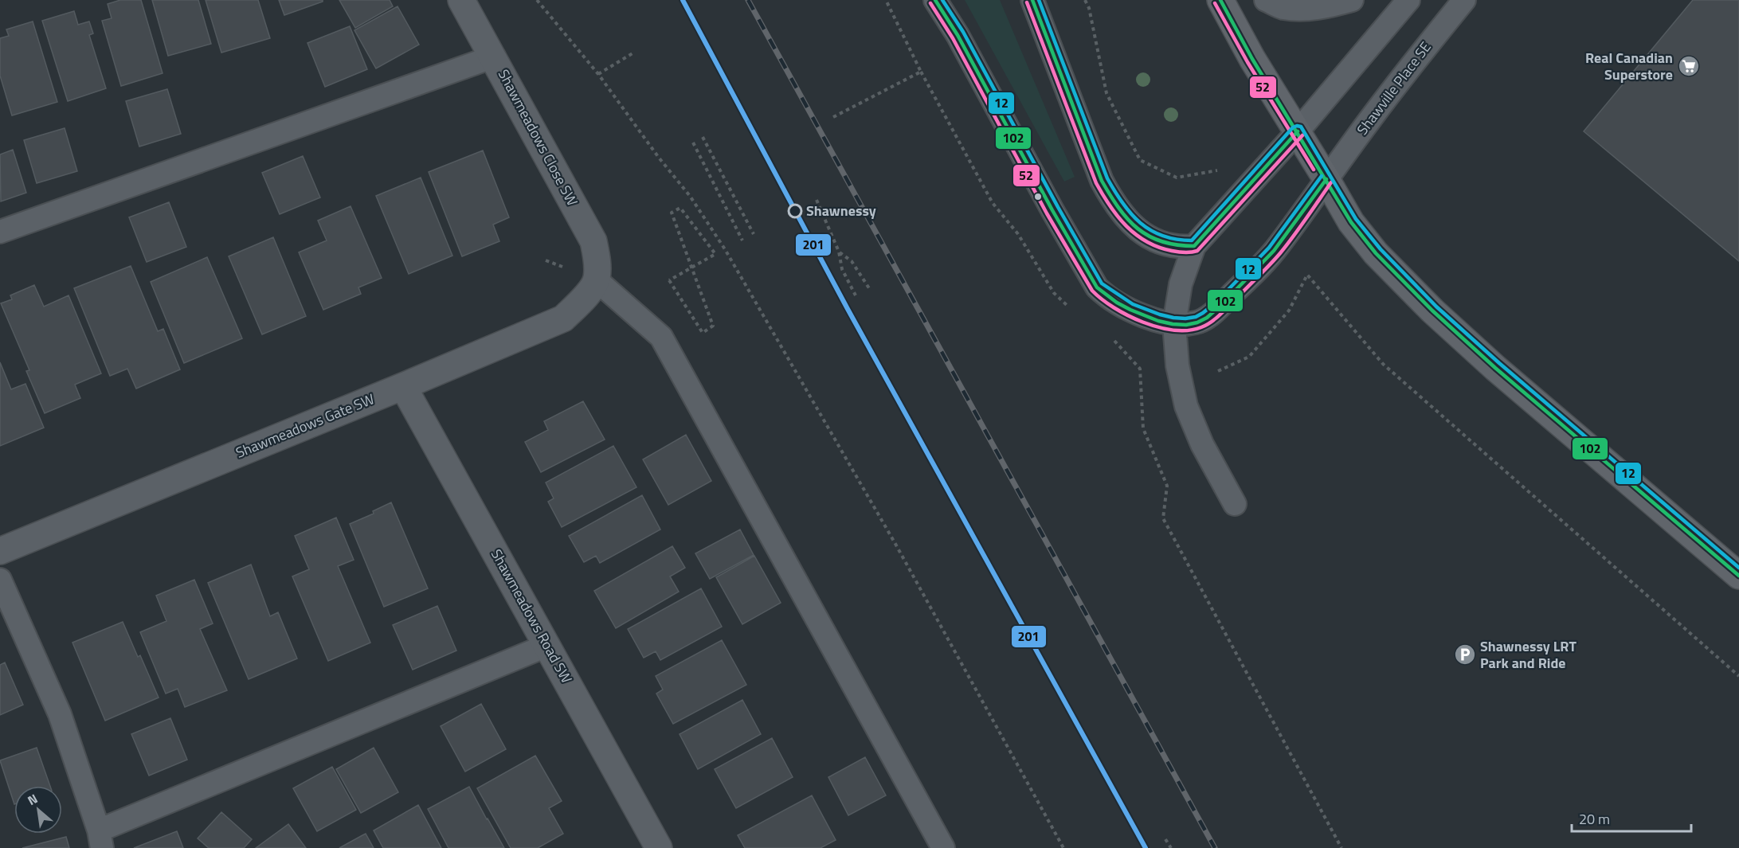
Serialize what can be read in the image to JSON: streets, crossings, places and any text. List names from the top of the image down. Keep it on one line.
{"streets":{"street":["Shawmeadows Close SW","Shawmeadows Gate SW","Shawmeadows Road SW"],"lane":["Shawville Place SE"]},"crossings":[["Shawmeadows Close SW","Shawmeadows Gate SW"],["Shawmeadows Gate SW","Shawmeadows Road SW"]],"places":{"supermarket":["Real Canadian Superstore"],"other":["Shawnessy"],"parking":["Shawnessy LRT Park and Ride"]},"lines":["transit line 201","transit line 102","transit line 12","transit line 52"],"scale_bar":"20 m","north":"top left"}
